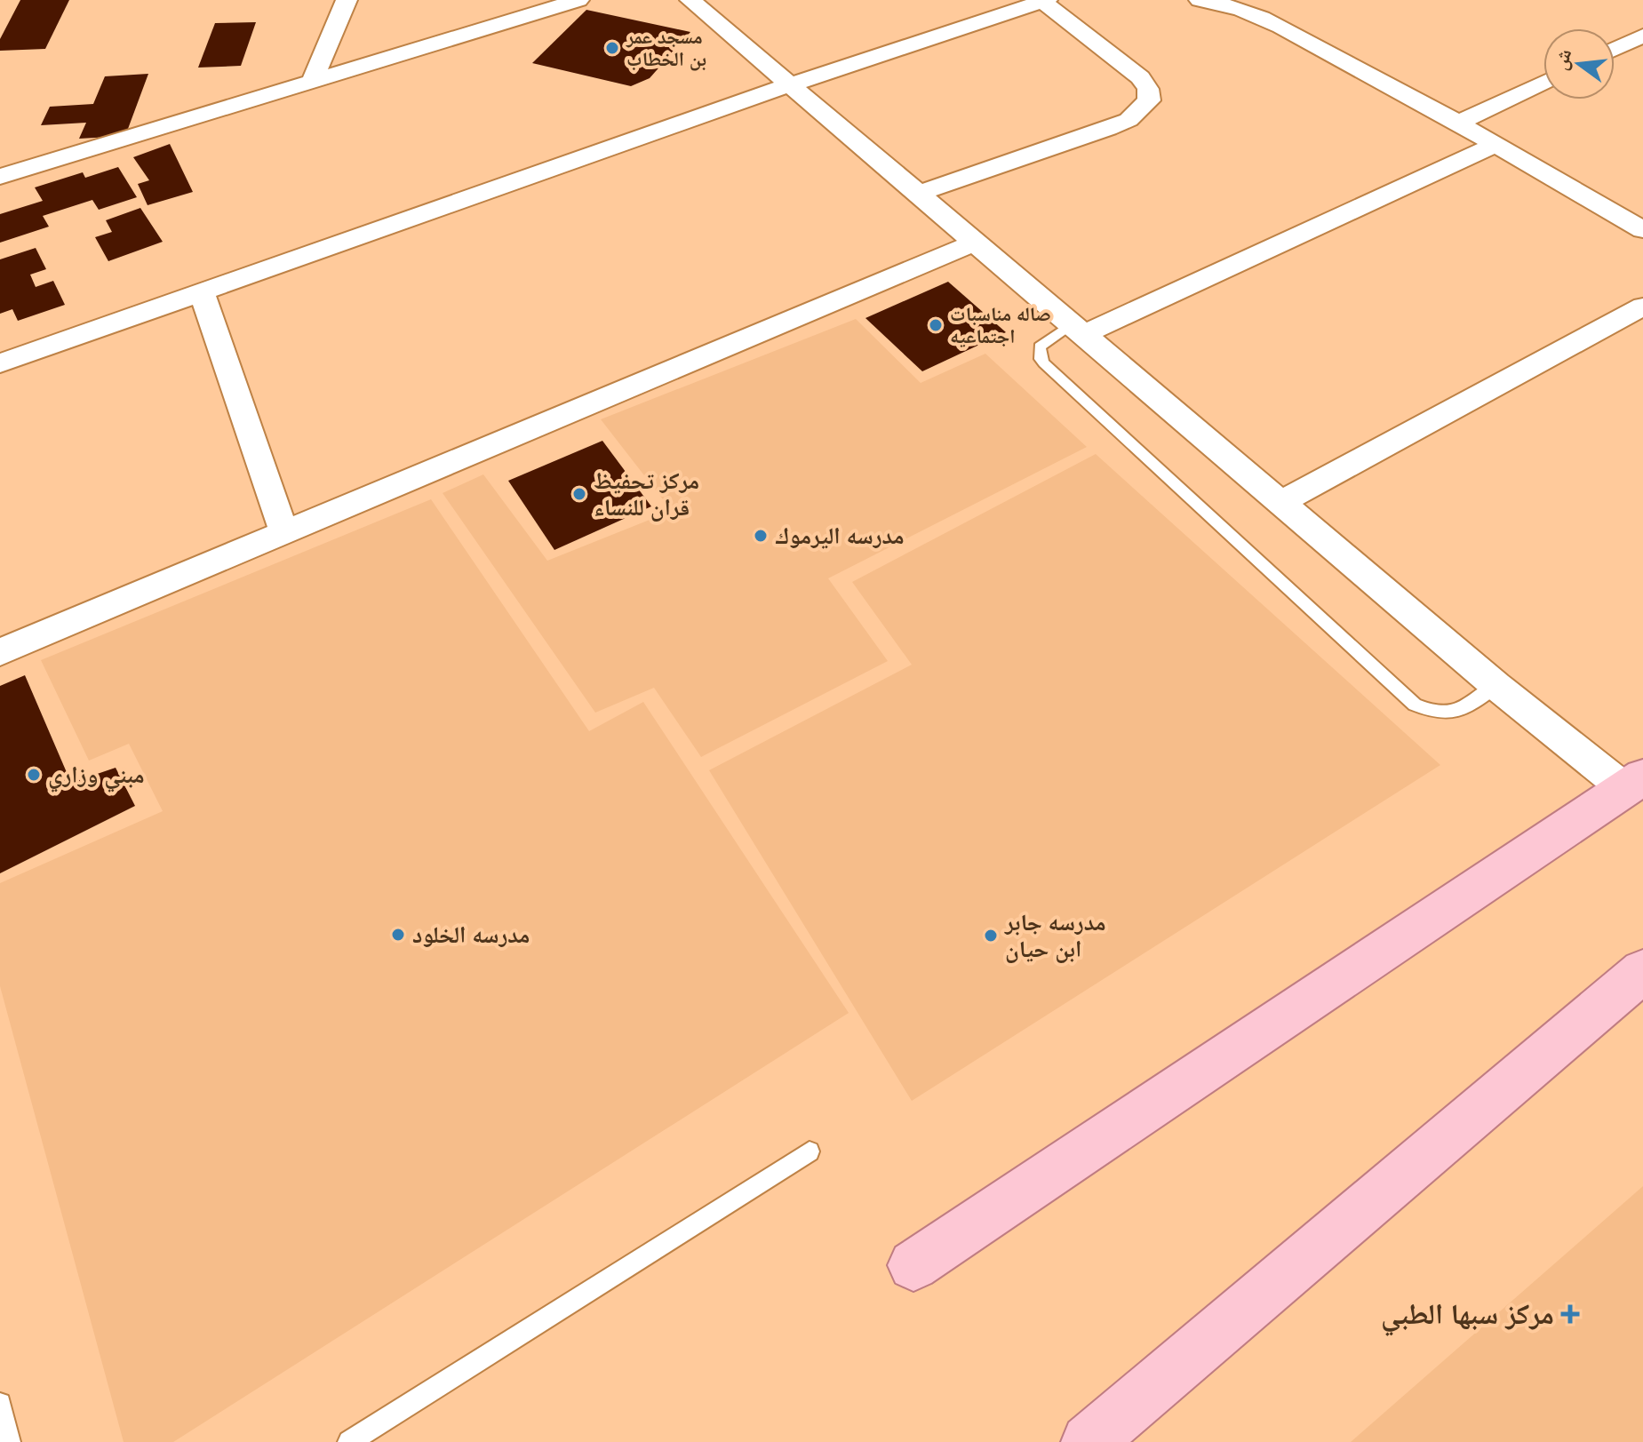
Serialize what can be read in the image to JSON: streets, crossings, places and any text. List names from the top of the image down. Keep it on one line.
{"places":{"other":["مسجد عمر بن الخطاب","صاله مناسبات اجتماعيه","مركز تحفيظ قران للنساء","مدرسه اليرموك","مبني وزاري","مدرسه الخلود","مدرسه جابر ابن حيان"],"health":["مركز سبها الطبي"]},"north":"left"}
